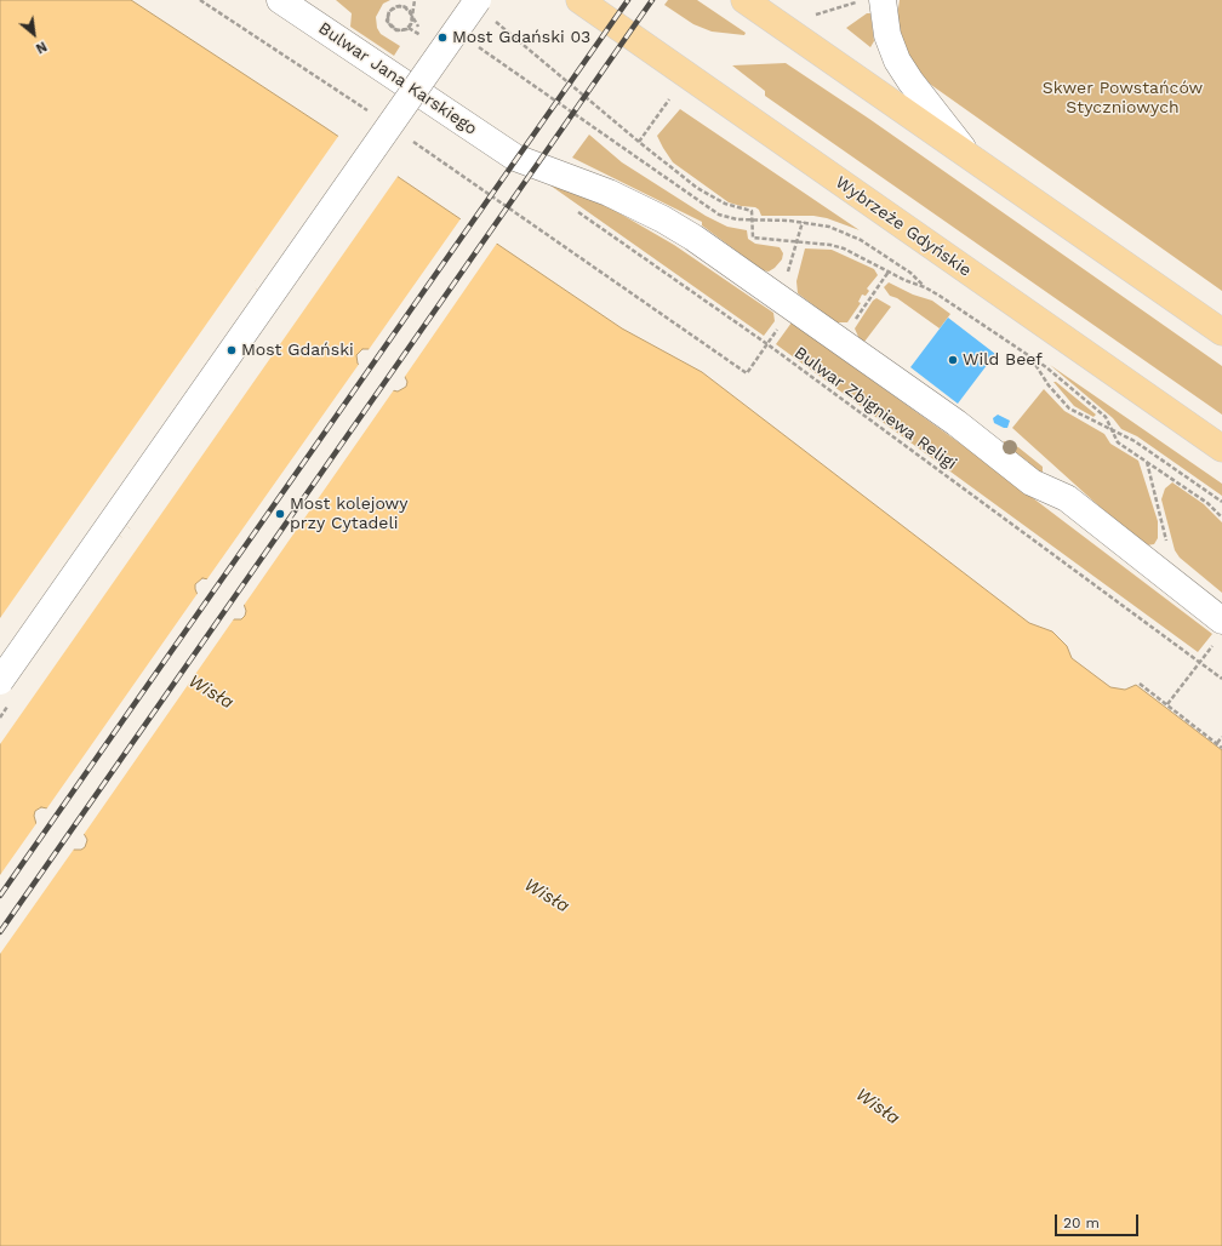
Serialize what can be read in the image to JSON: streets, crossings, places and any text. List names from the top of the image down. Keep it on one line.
{"streets":{"main road":["Wybrzeże Gdyńskie"],"street":["Bulwar Jana Karskiego"],"path":["Bulwar Zbigniewa Religi"]},"water":["Wisła"],"parks":["Skwer Powstańców Styczniowych"],"places":["Most Gdański 03","Most Gdański","Wild Beef","Most kolejowy przy Cytadeli"],"scale_bar":"20 m","north":"bottom right"}
